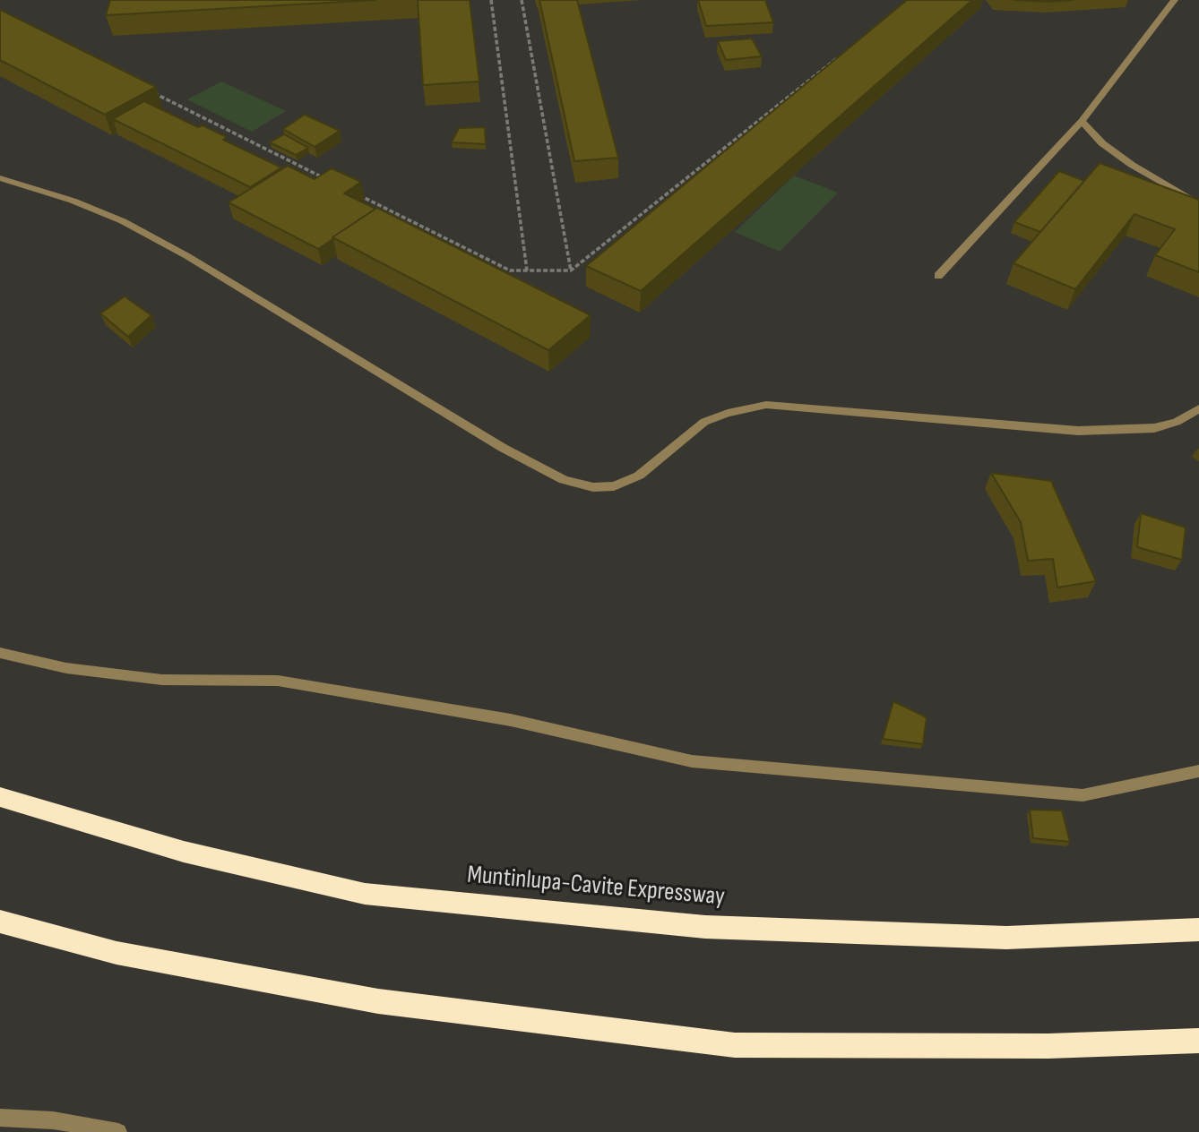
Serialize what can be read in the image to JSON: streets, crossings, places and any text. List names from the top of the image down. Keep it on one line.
{"streets":{"highway":["Muntinlupa-Cavite Expressway"]}}
